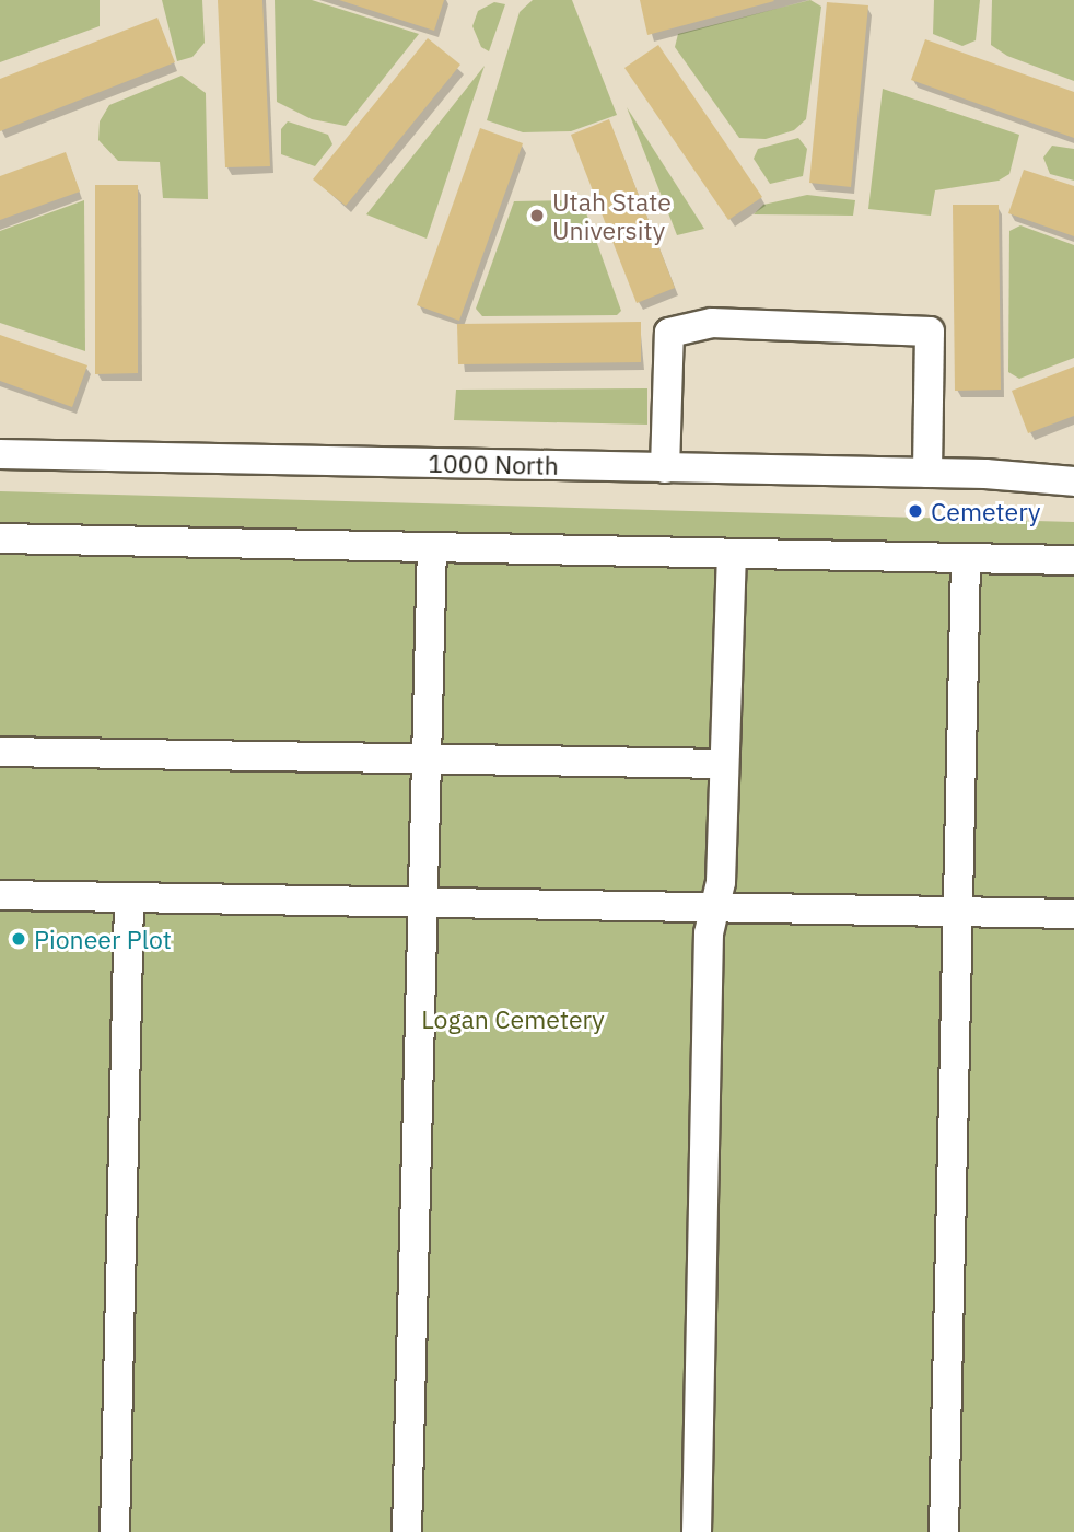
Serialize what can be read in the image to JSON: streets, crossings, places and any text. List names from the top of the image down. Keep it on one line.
{"streets":{"street":["1000 North"]},"parks":["Logan Cemetery"],"places":["Utah State University","Cemetery","Pioneer Plot"]}
